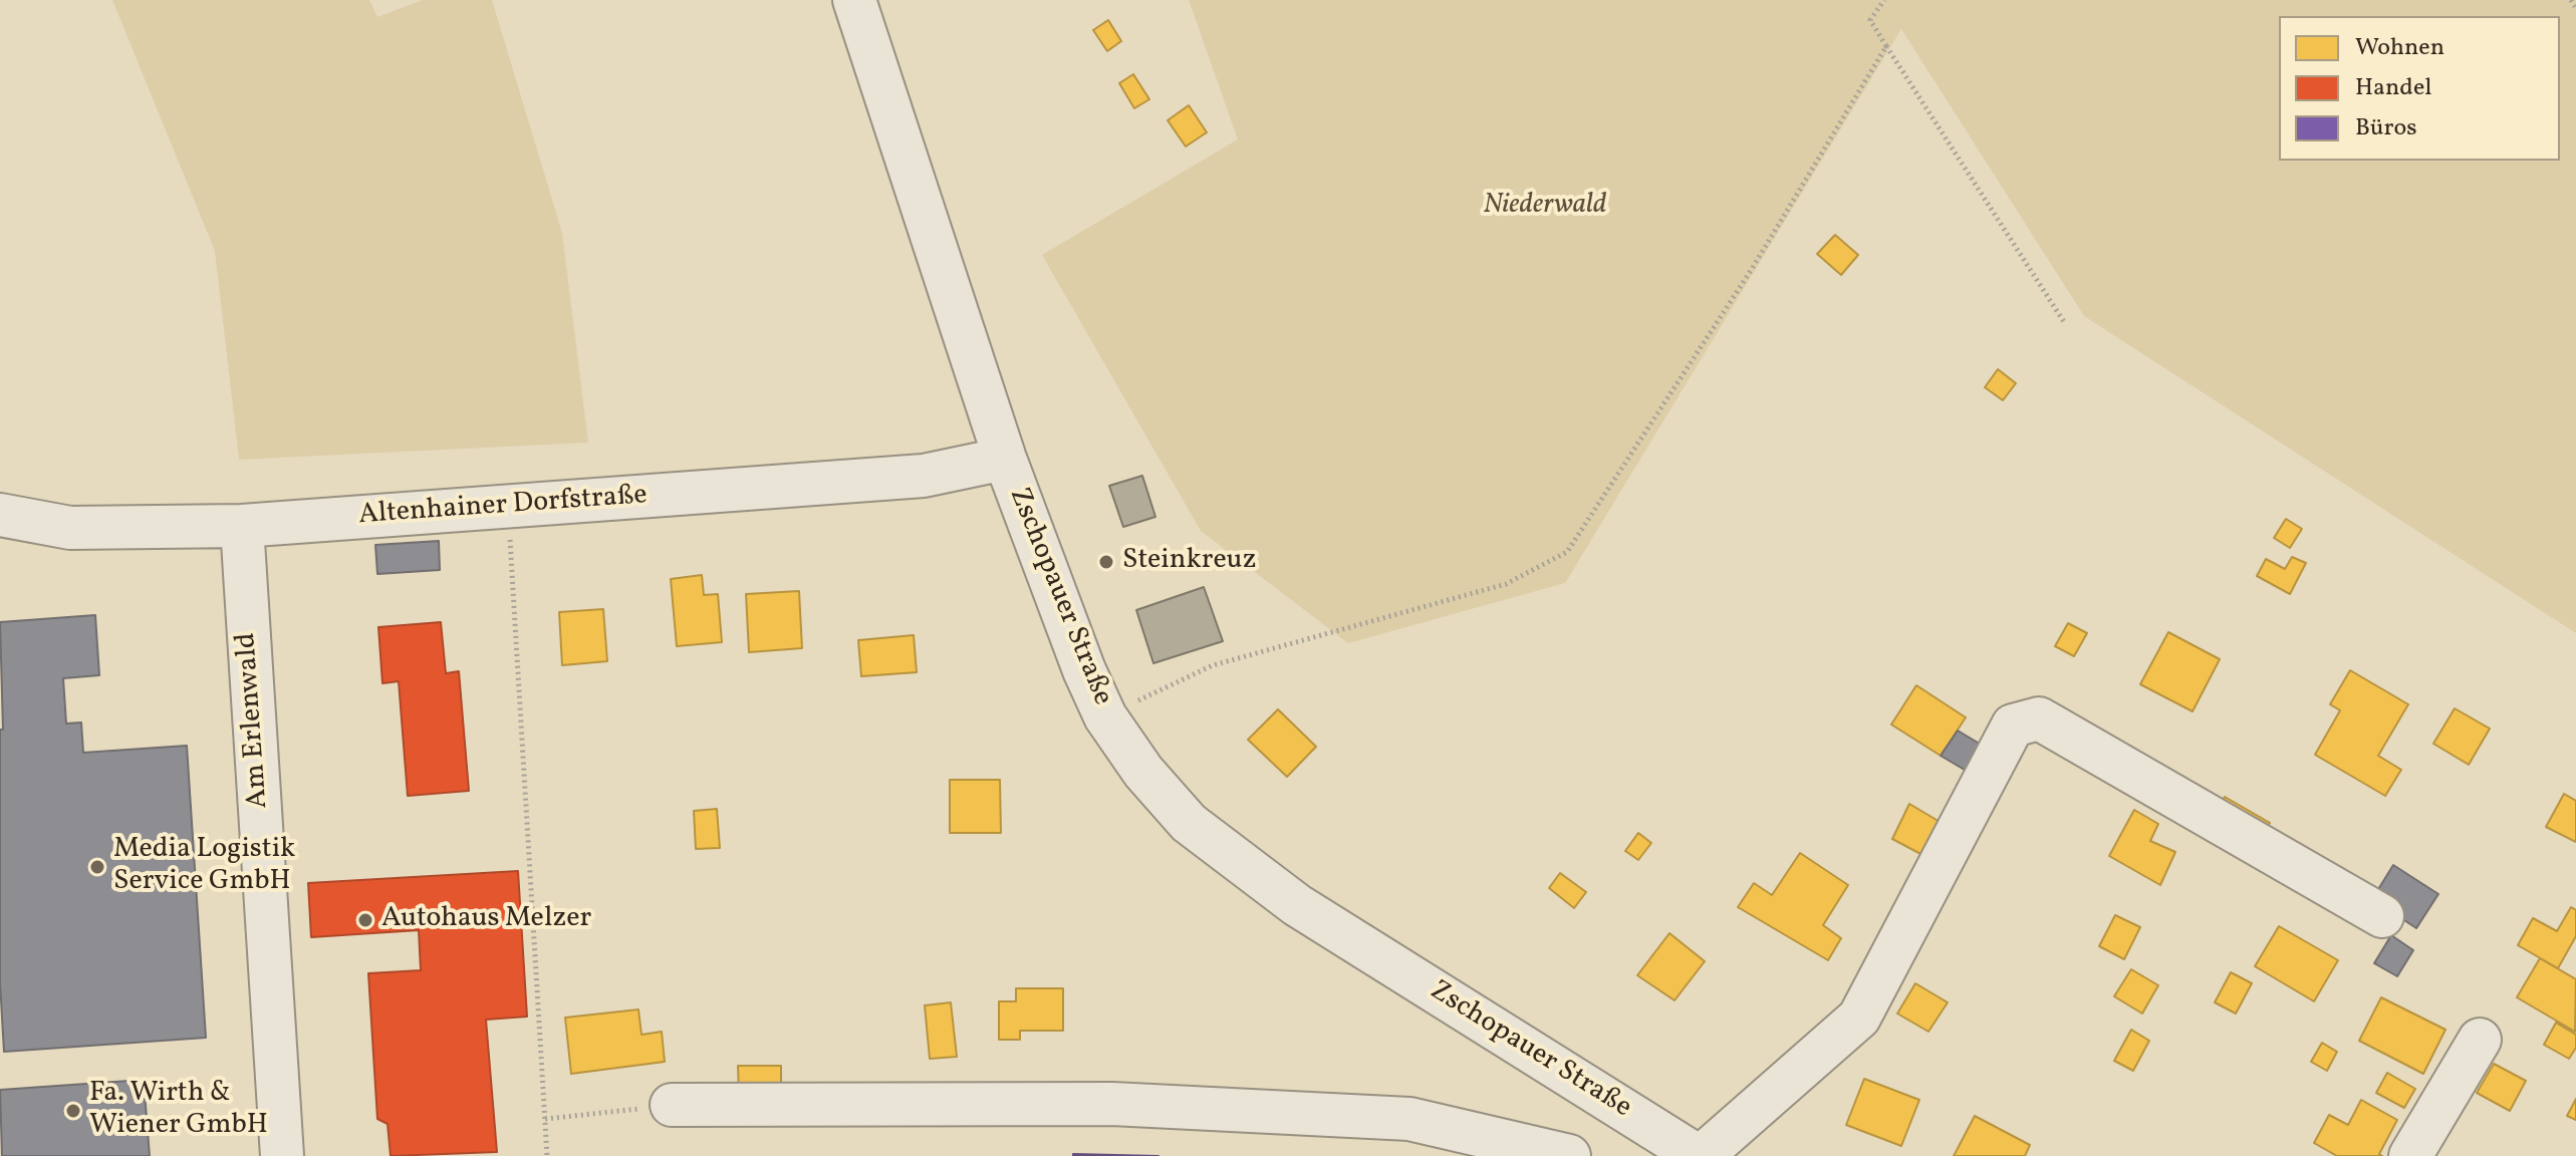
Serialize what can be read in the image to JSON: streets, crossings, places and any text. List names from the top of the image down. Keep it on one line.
{"streets":{"street":["Altenhainer Dorfstraße","Zschopauer Straße","Am Erlenwald"]},"crossings":[["Altenhainer Dorfstraße","Zschopauer Straße"],["Altenhainer Dorfstraße","Am Erlenwald"]],"parks":["Niederwald"],"places":["Steinkreuz","Media Logistik Service GmbH","Autohaus Melzer","Fa. Wirth & Wiener GmbH"],"legend":["Wohnen","Handel","Büros"]}
